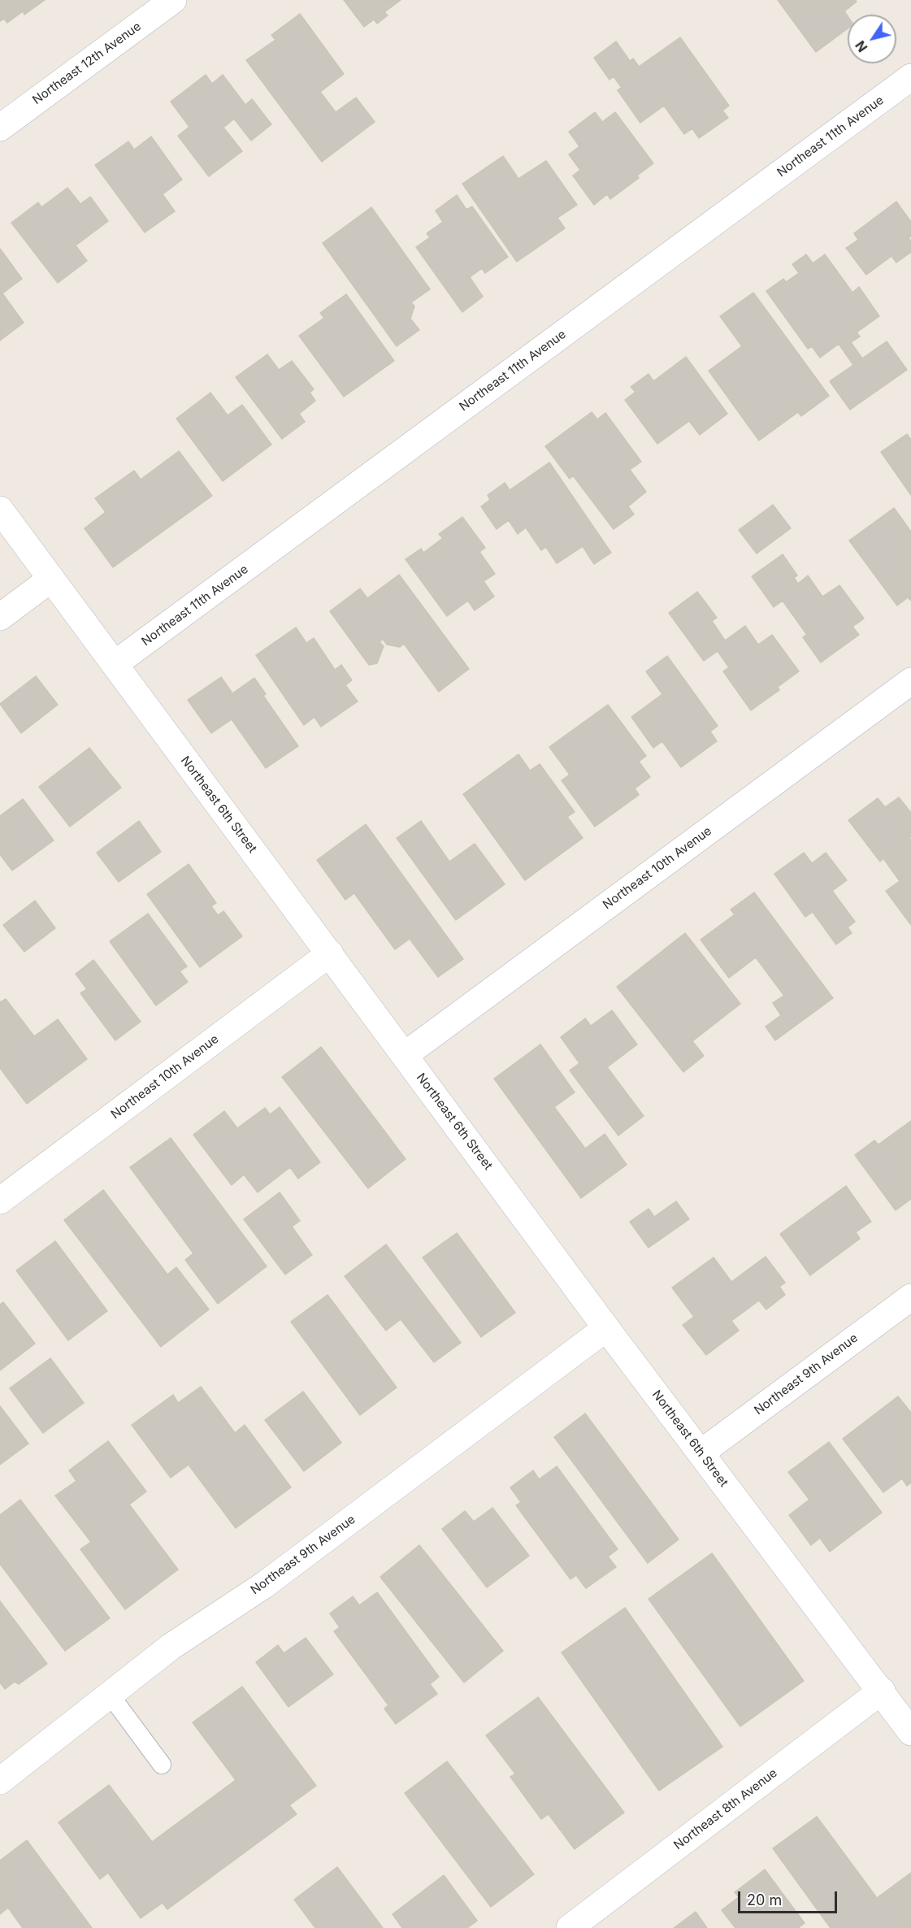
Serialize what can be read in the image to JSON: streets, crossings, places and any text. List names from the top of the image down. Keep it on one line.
{"streets":{"street":["Northeast 12th Avenue","Northeast 11th Avenue","Northeast 6th Street","Northeast 10th Avenue","Northeast 9th Avenue","Northeast 8th Avenue"]},"crossings":[["Northeast 11th Avenue","Northeast 6th Street"],["Northeast 6th Street","Northeast 10th Avenue"],["Northeast 6th Street","Northeast 9th Avenue"],["Northeast 6th Street","Northeast 8th Avenue"]],"scale_bar":"20 m","north":"bottom left"}
